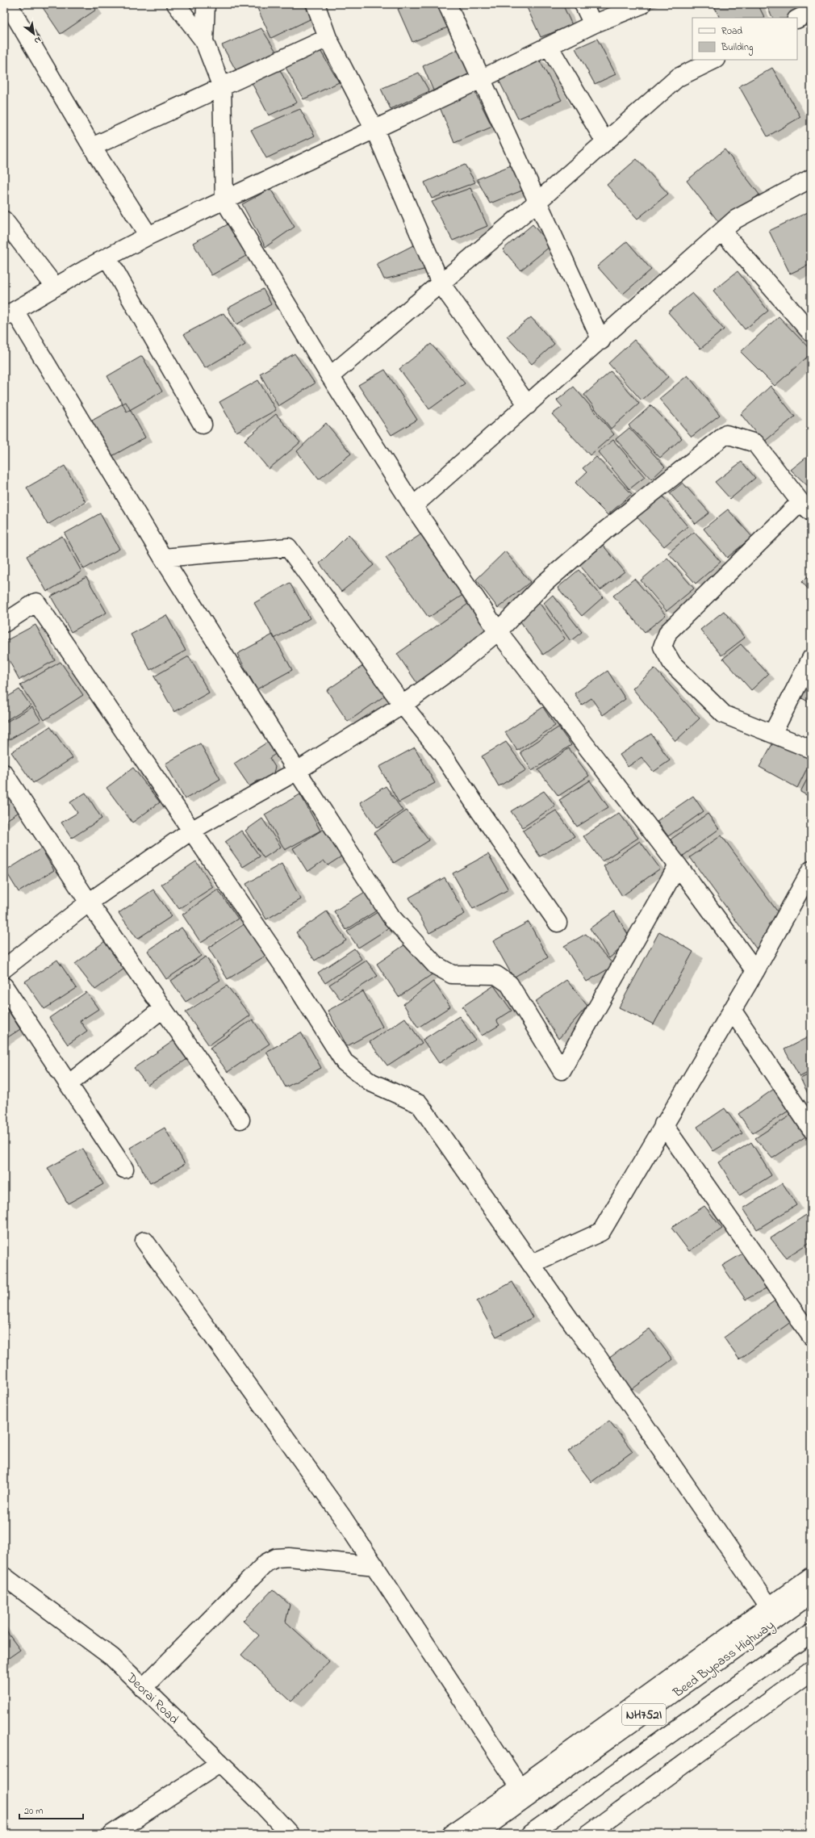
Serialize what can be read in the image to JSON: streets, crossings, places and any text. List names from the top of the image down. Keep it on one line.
{"streets":{"main road":["Beed Bypass Highway","Deorai Road","NH752I"]},"legend":["Road","Building"],"scale_bar":"20 m","north":"bottom right"}
